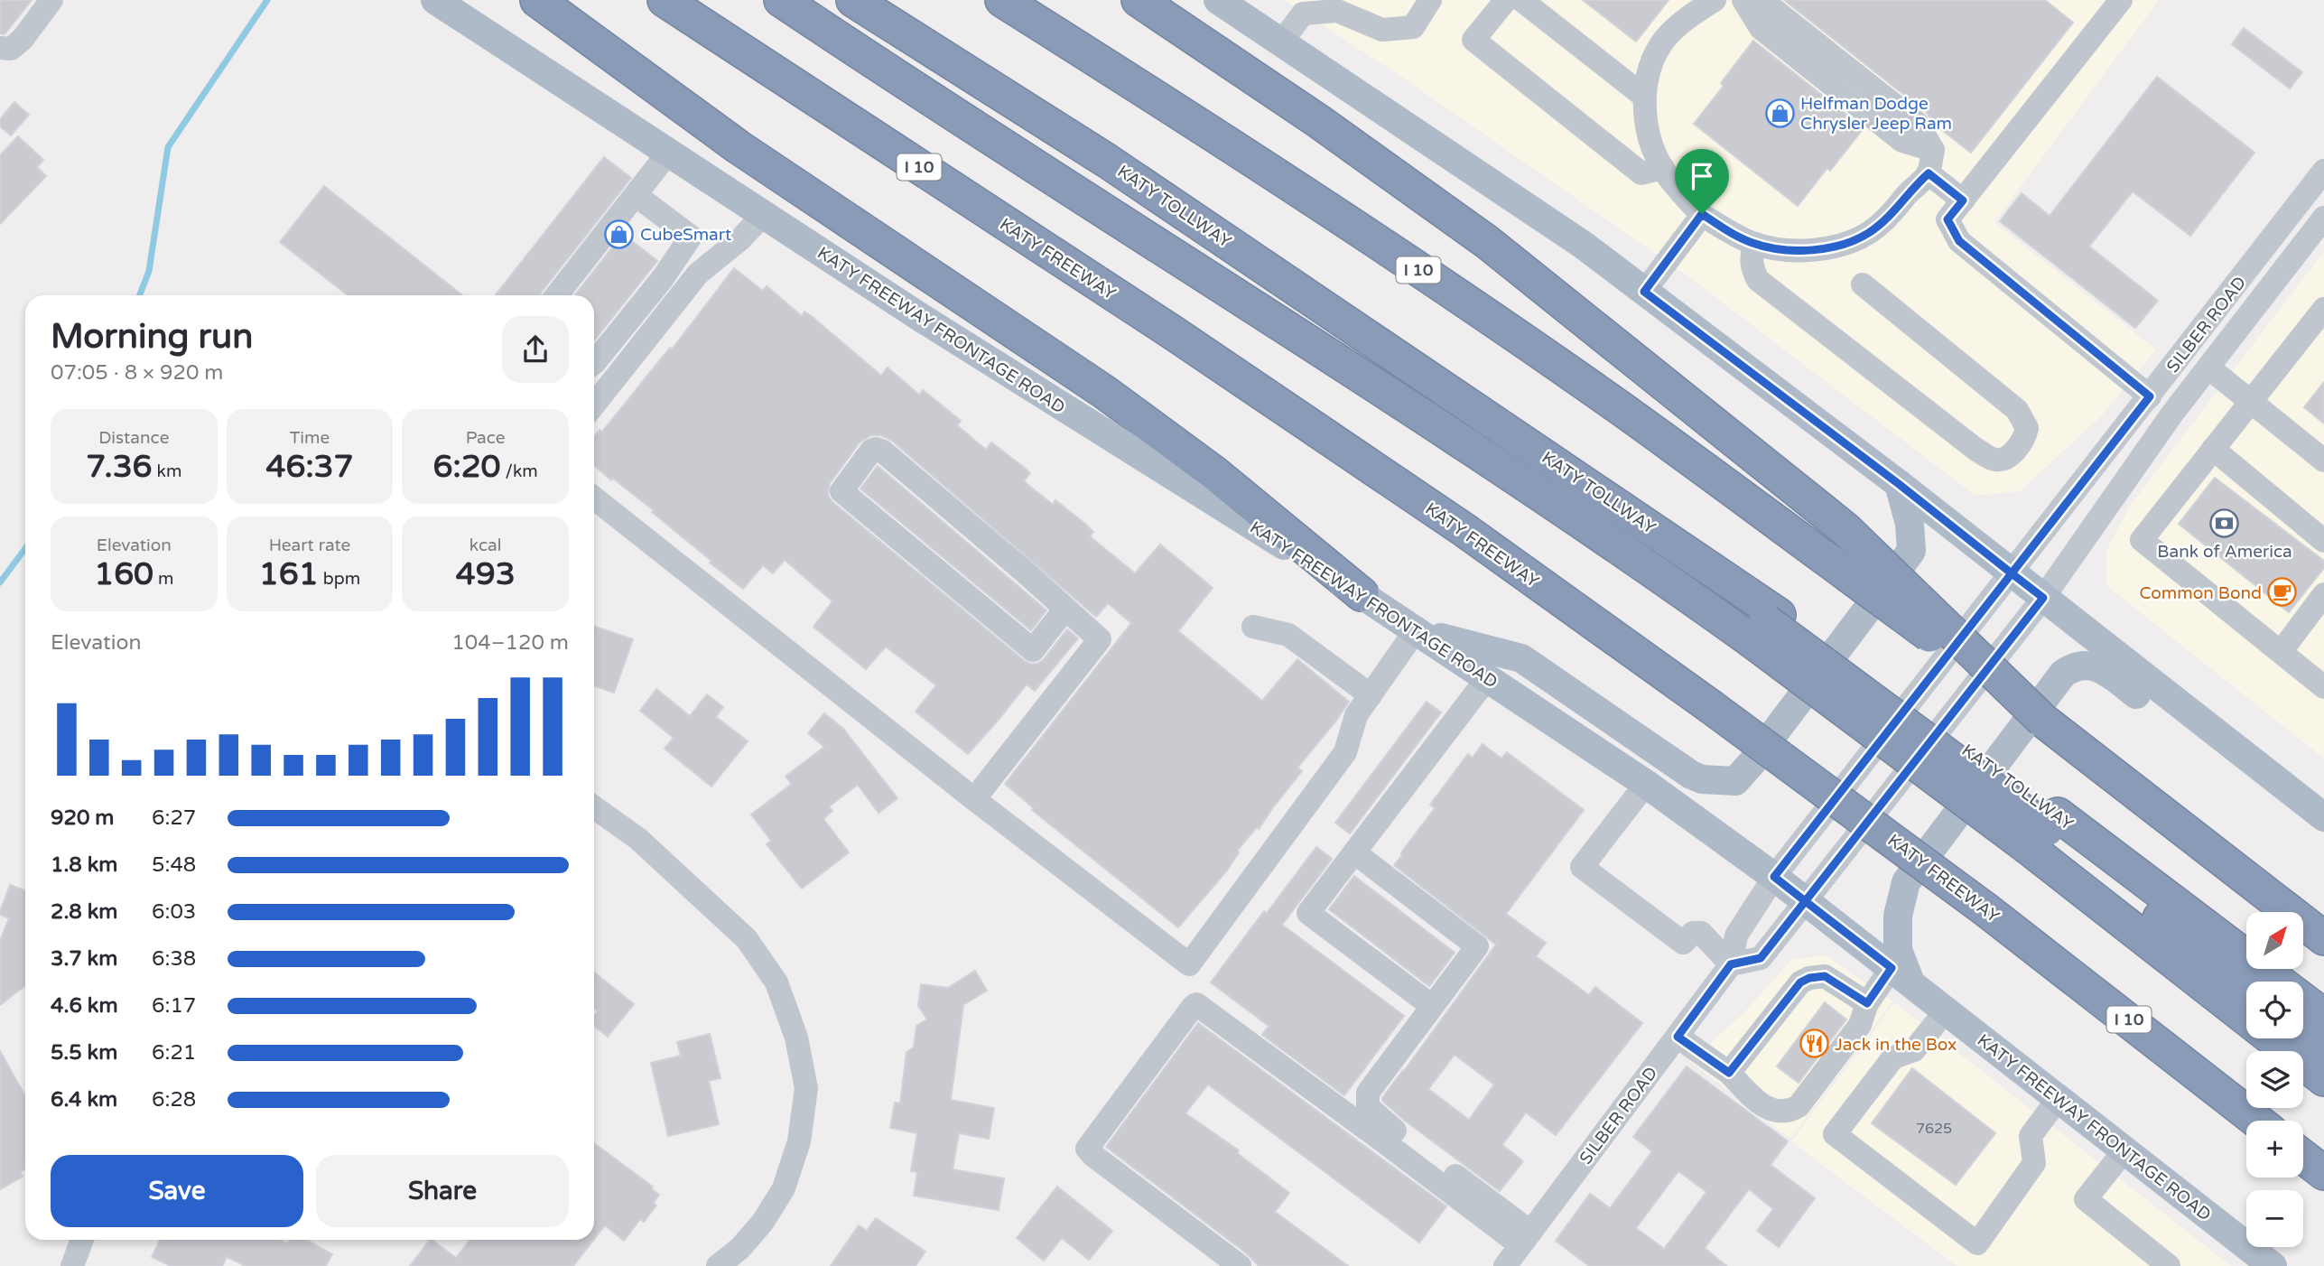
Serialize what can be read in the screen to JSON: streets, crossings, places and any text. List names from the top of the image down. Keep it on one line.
{"streets":{"highway":["I 10","KATY TOLLWAY","KATY FREEWAY"],"main road":["KATY FREEWAY FRONTAGE ROAD"],"street":["SILBER ROAD"]},"crossings":[["SILBER ROAD","KATY FREEWAY FRONTAGE ROAD"]],"places":{"shop":["Helfman Dodge Chrysler Jeep Ram","CubeSmart"],"bank":["Bank of America"],"cafe":["Common Bond"],"restaurant":["Jack in the Box"]},"house_numbers":["7625"],"north":"top right","page":{"heading":["Morning run","07:05 · 8 × 920 m"],"stats":[["Distance","7.36 km"],["Time","46:37"],["Pace","6:20 /km"],["Elevation","160 m"],["Heart rate","161 bpm"],["kcal","493"]],"chart":["Elevation","104–120 m"],"list":[{"name":"920 m","note":"6:27"},{"name":"1.8 km","note":"5:48"},{"name":"2.8 km","note":"6:03"},{"name":"3.7 km","note":"6:38"},{"name":"4.6 km","note":"6:17"},{"name":"5.5 km","note":"6:21"},{"name":"6.4 km","note":"6:28"}],"map_buttons":["+","−"],"buttons":["Save","Share"]}}
